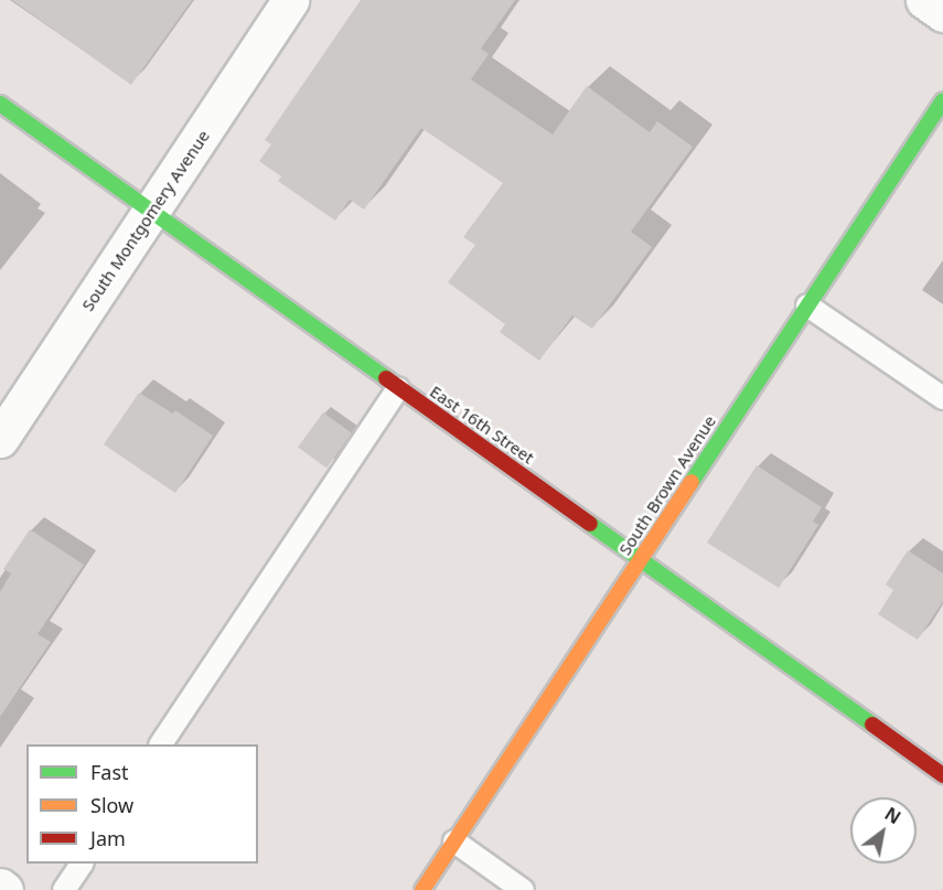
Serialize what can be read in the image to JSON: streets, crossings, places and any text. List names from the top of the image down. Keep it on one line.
{"streets":{"street":["South Montgomery Avenue","East 16th Street","South Brown Avenue"]},"crossings":[["South Montgomery Avenue","East 16th Street"],["East 16th Street","South Brown Avenue"]],"legend":["Fast","Slow","Jam"],"north":"top right"}
